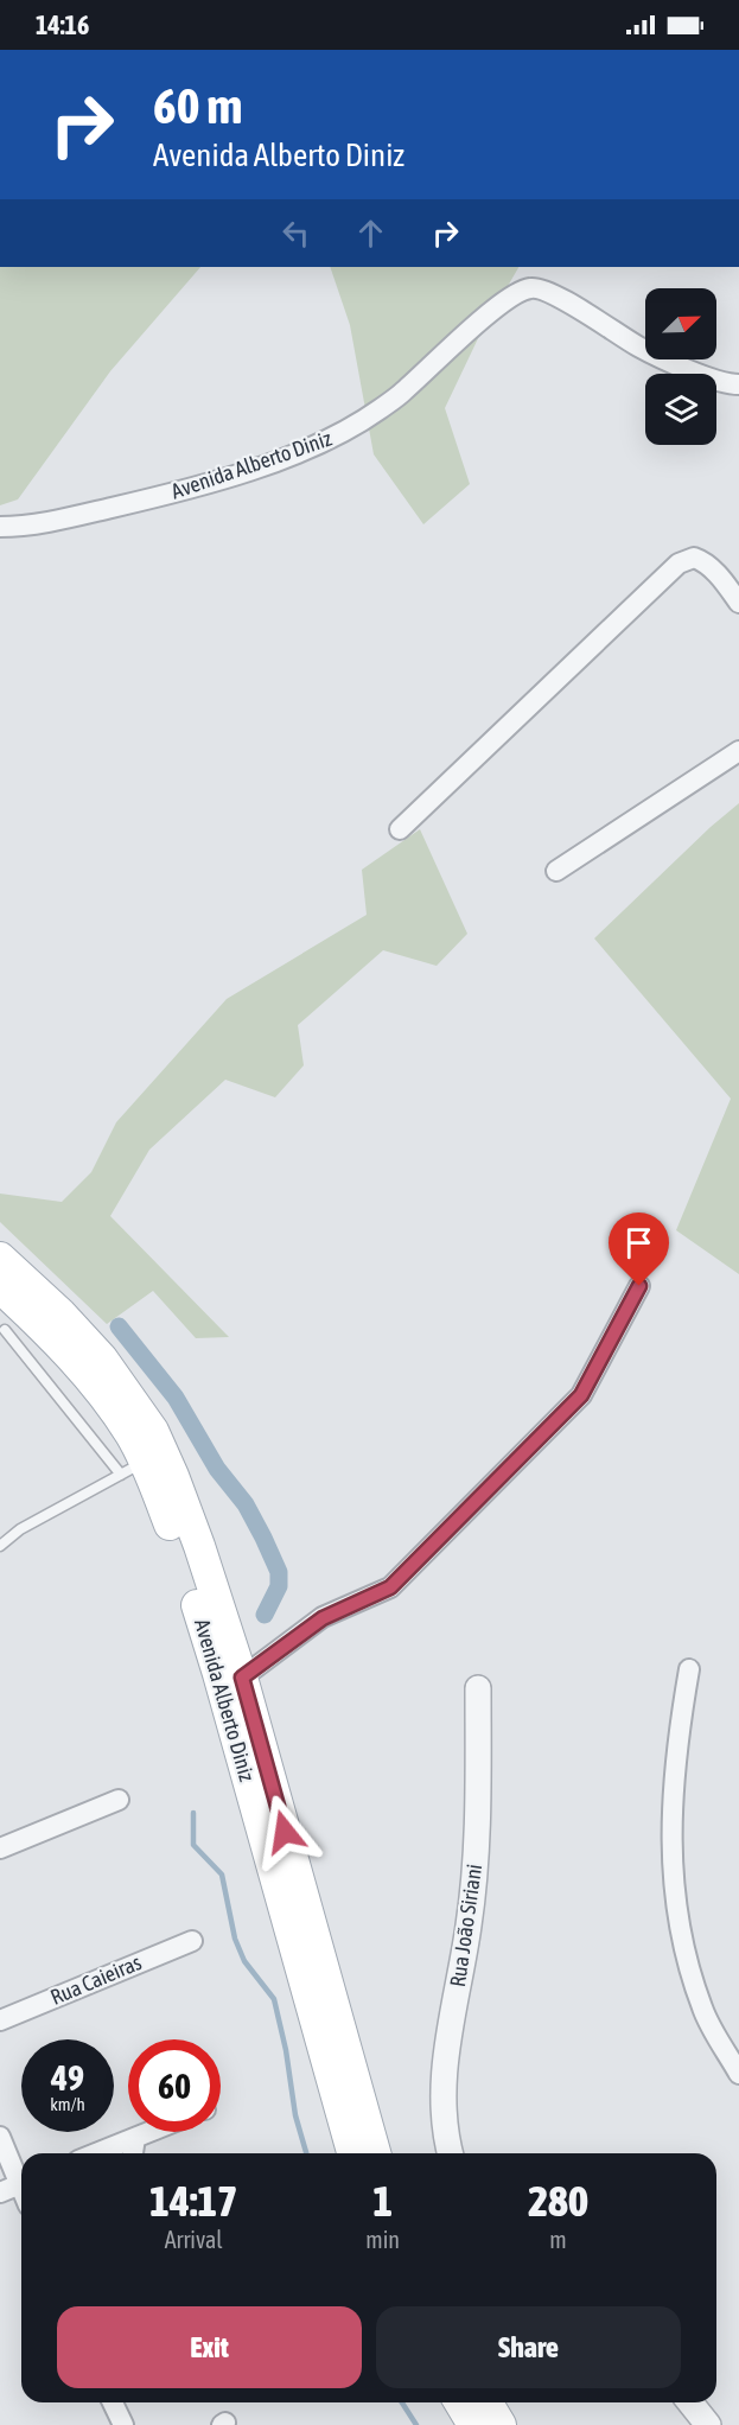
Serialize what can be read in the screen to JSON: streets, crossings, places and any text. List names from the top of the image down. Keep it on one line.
{"streets":{"main road":["Avenida Alberto Diniz"],"street":["Rua João Siriani","Rua Caieiras"]},"north":"top right","page":{"status":"14:16","turn":["60 m","Avenida Alberto Diniz"],"speed":"49 km/h","limit":"60","eta":["14:17","Arrival","1","min","280","m"],"buttons":["Exit","Share"]}}
